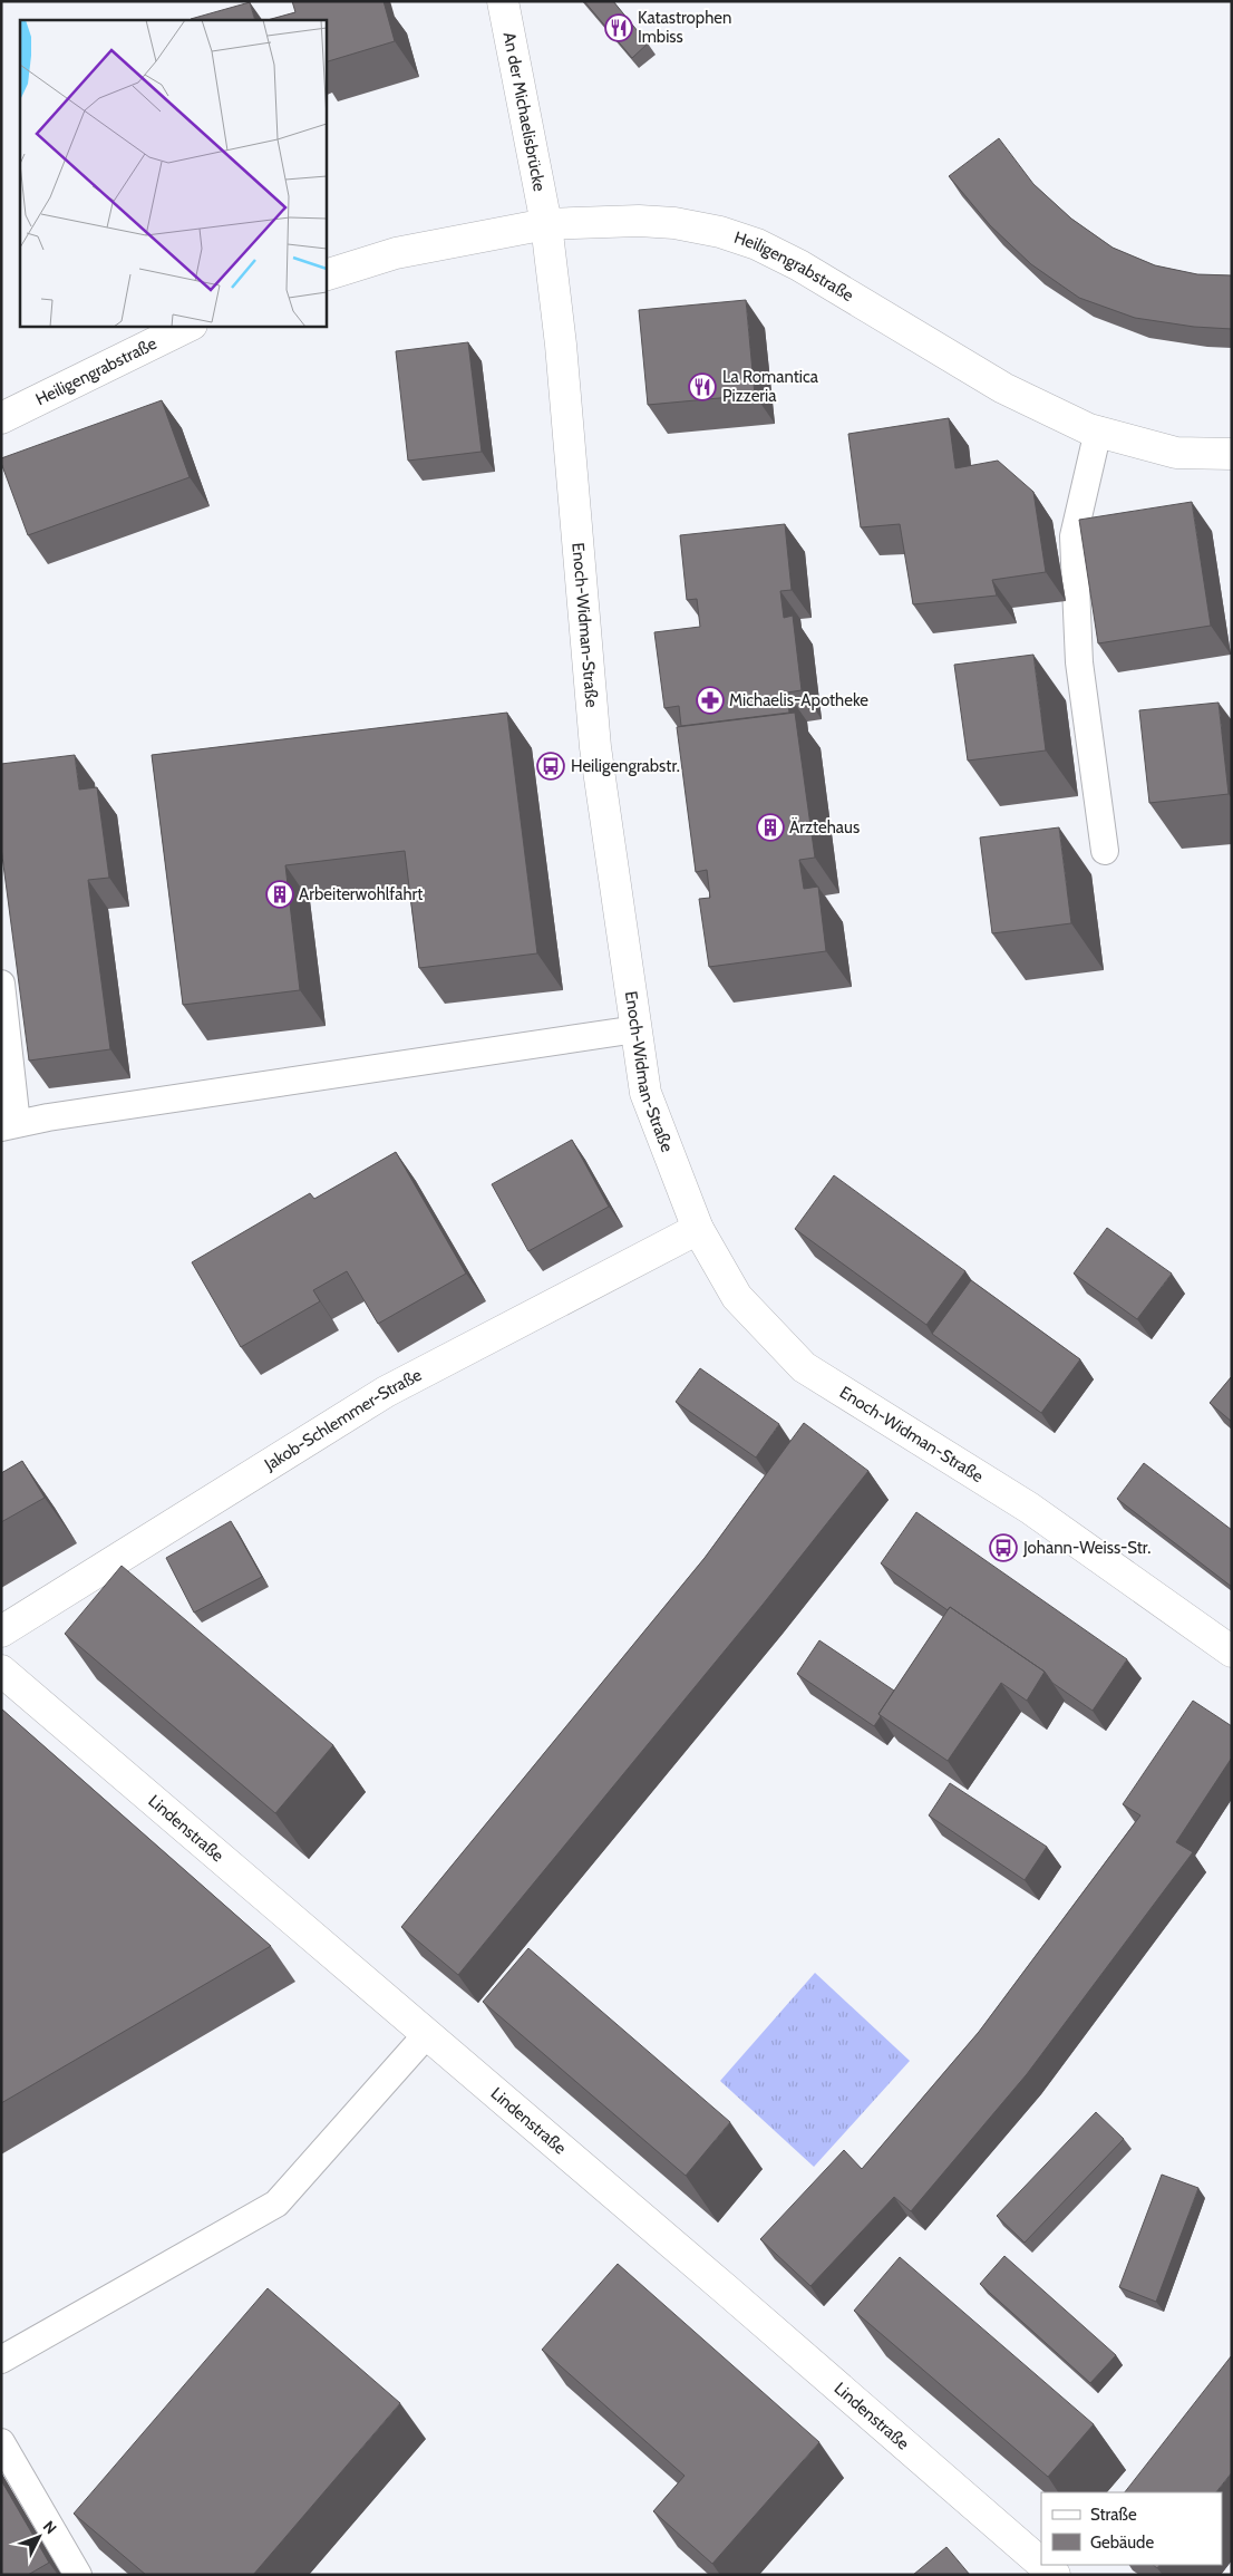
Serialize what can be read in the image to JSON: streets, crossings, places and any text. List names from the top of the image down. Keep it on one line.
{"streets":{"street":["An der Michaelisbrücke","Heiligengrabstraße","Enoch-Widman-Straße","Jakob-Schlemmer-Straße","Lindenstraße"]},"crossings":[["An der Michaelisbrücke","Heiligengrabstraße"],["An der Michaelisbrücke","Enoch-Widman-Straße"],["Heiligengrabstraße","Enoch-Widman-Straße"],["Enoch-Widman-Straße","Jakob-Schlemmer-Straße"]],"places":{"restaurant":["Katastrophen Imbiss","La Romantica Pizzeria"],"pharmacy":["Michaelis-Apotheke"],"bus stop":["Heiligengrabstr.","Johann-Weiss-Str."],"building":["Ärztehaus","Arbeiterwohlfahrt"]},"legend":["Straße","Gebäude"],"north":"top right"}
